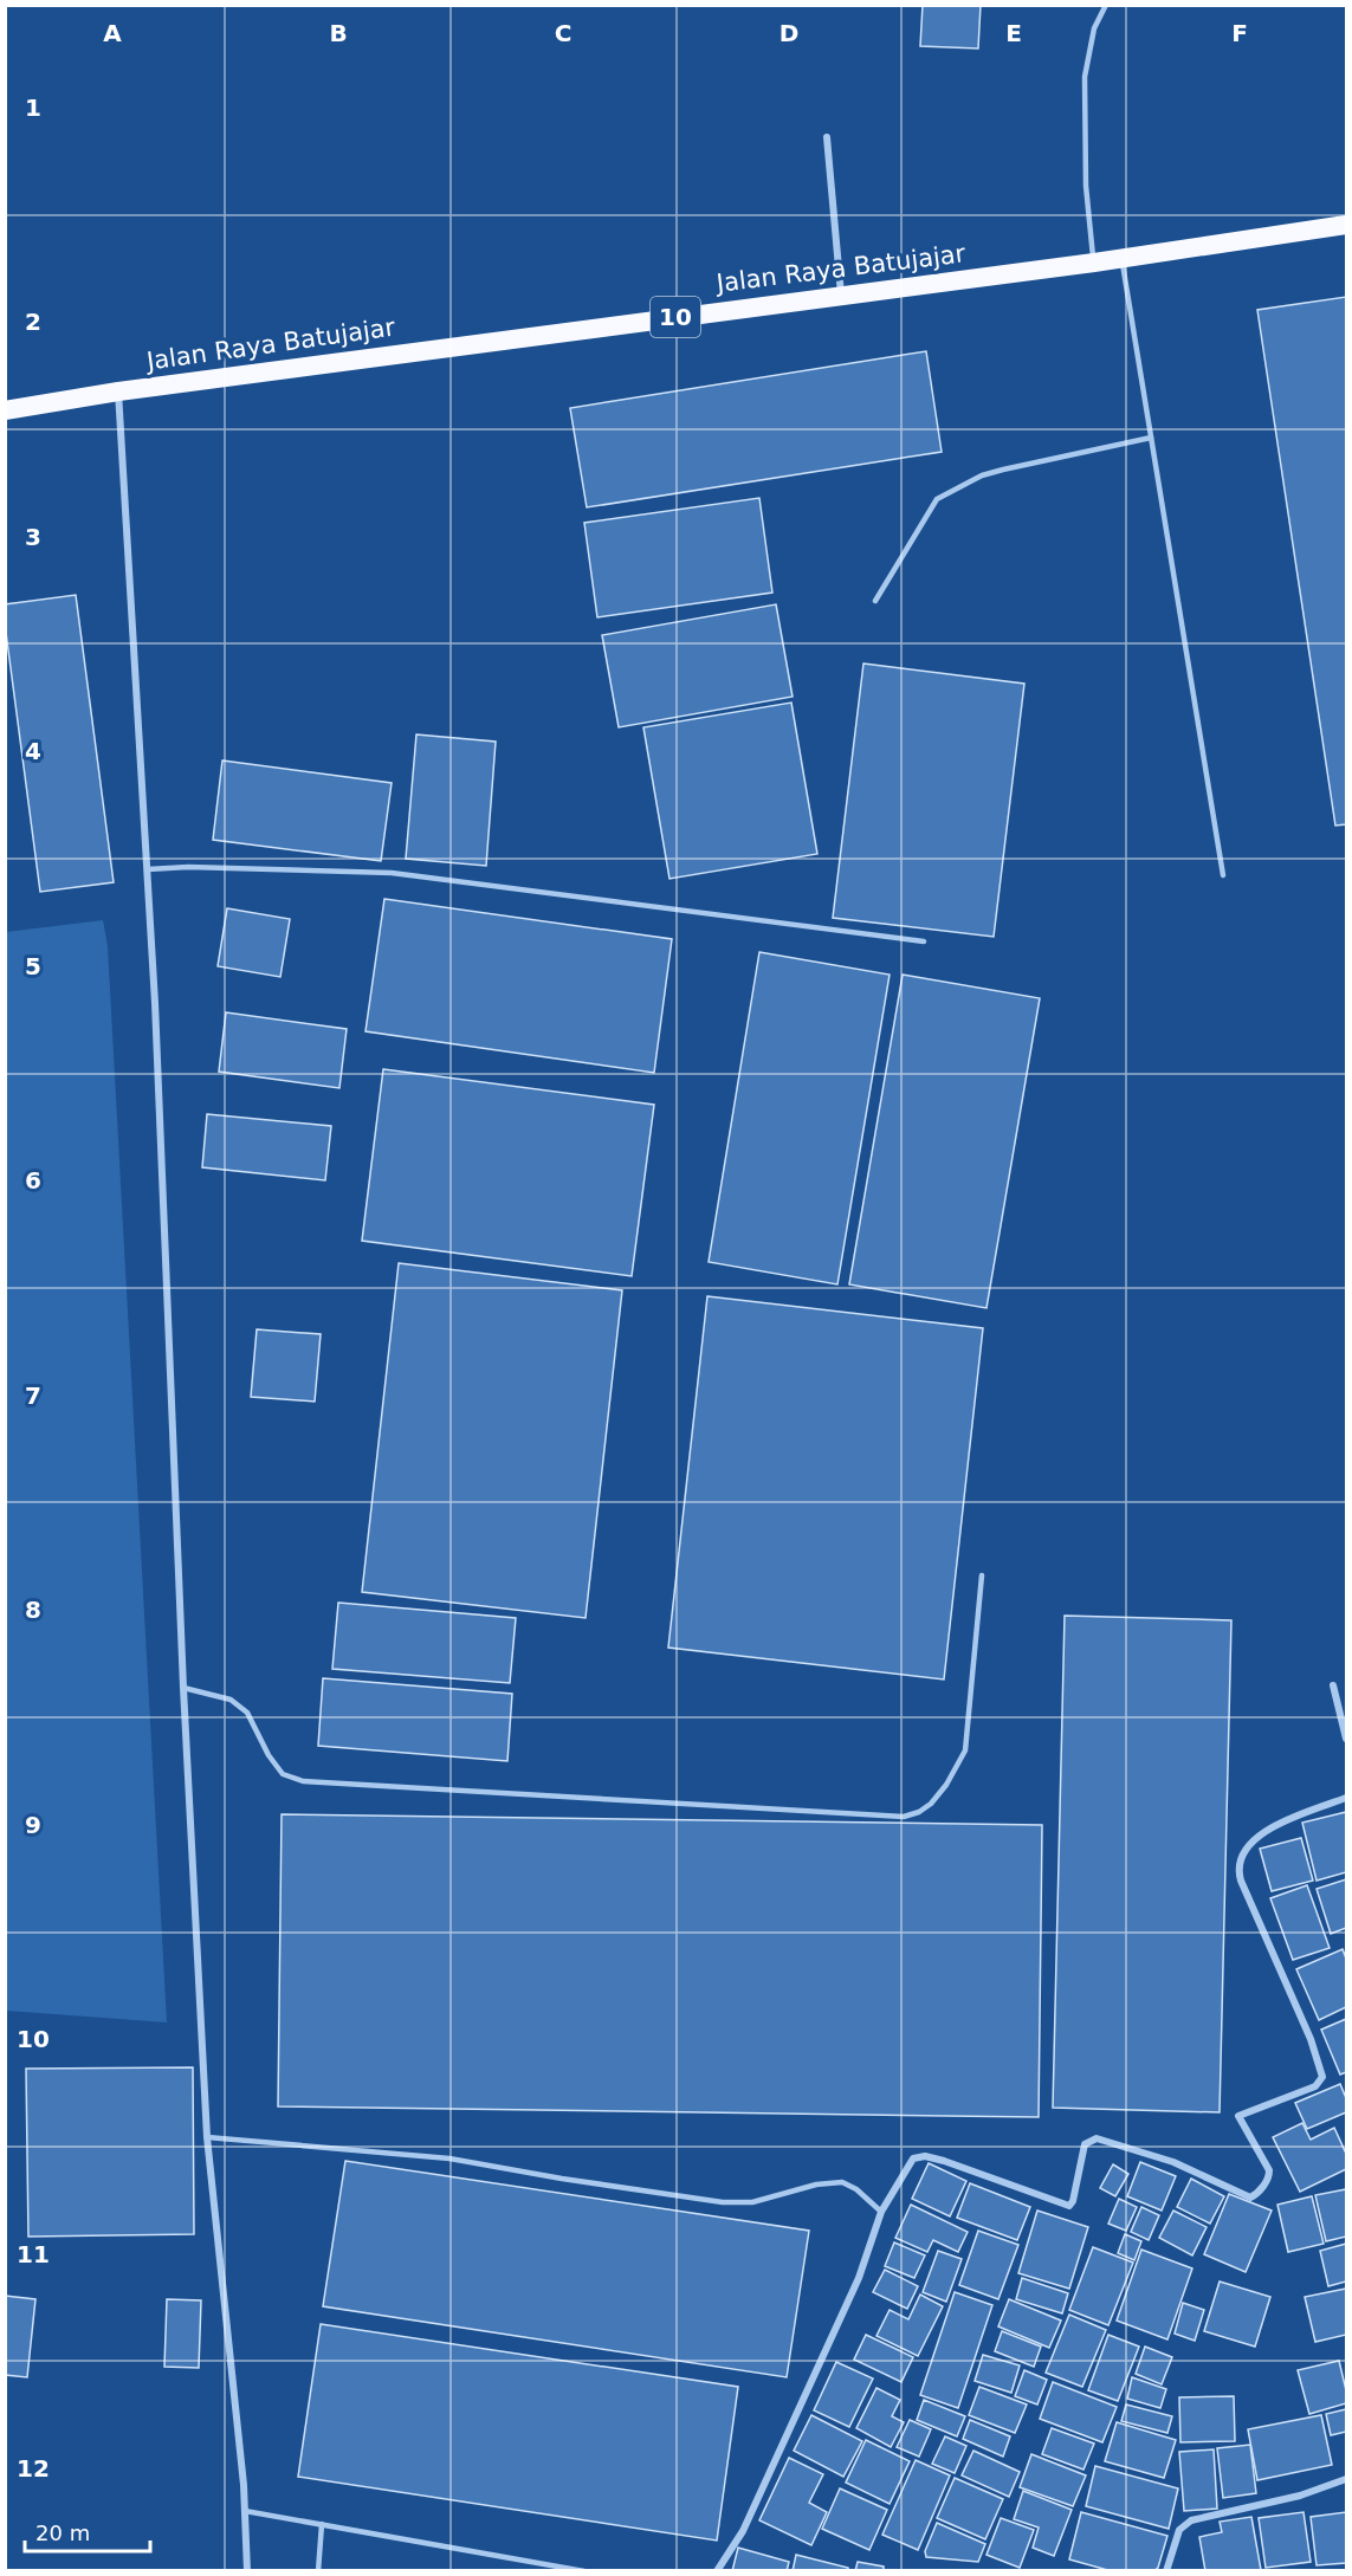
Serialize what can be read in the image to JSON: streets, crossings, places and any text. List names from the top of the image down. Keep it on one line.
{"streets":{"highway":["Jalan Raya Batujajar","10"]},"scale_bar":"20 m","grid":{"columns":["A","B","C","D","E","F"],"rows":["1","2","3","4","5","6","7","8","9","10","11","12"]}}
